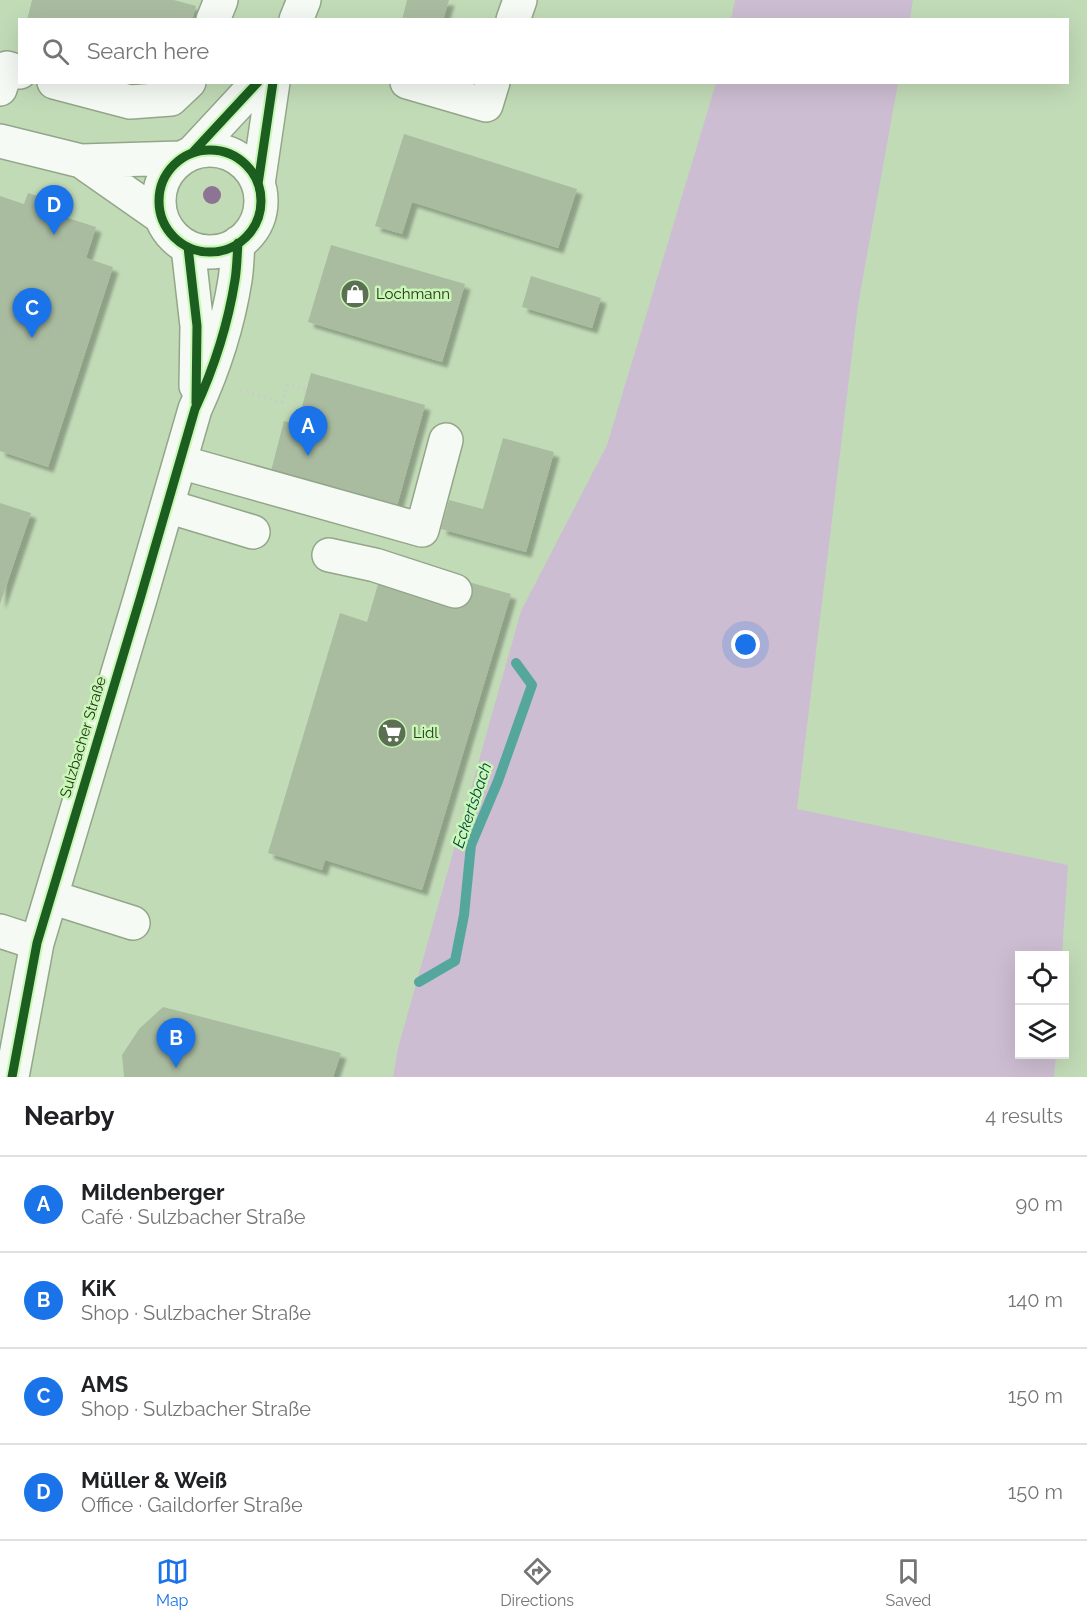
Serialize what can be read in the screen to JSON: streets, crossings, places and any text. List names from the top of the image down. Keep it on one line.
{"streets":{"street":["Sulzbacher Straße"]},"water":["Eckertsbach"],"places":{"shop":["Lochmann"],"supermarket":["Lidl"]},"page":{"search":"Search here","pins":["D","C","A","B"],"heading":["Nearby","4 results"],"list":[{"mark":"A","name":"Mildenberger","note":"Café · Sulzbacher Straße","value":"90 m"},{"mark":"B","name":"KiK","note":"Shop · Sulzbacher Straße","value":"140 m"},{"mark":"C","name":"AMS","note":"Shop · Sulzbacher Straße","value":"150 m"},{"mark":"D","name":"Müller & Weiß","note":"Office · Gaildorfer Straße","value":"150 m"}],"nav":["Map","Directions","Saved"]}}
